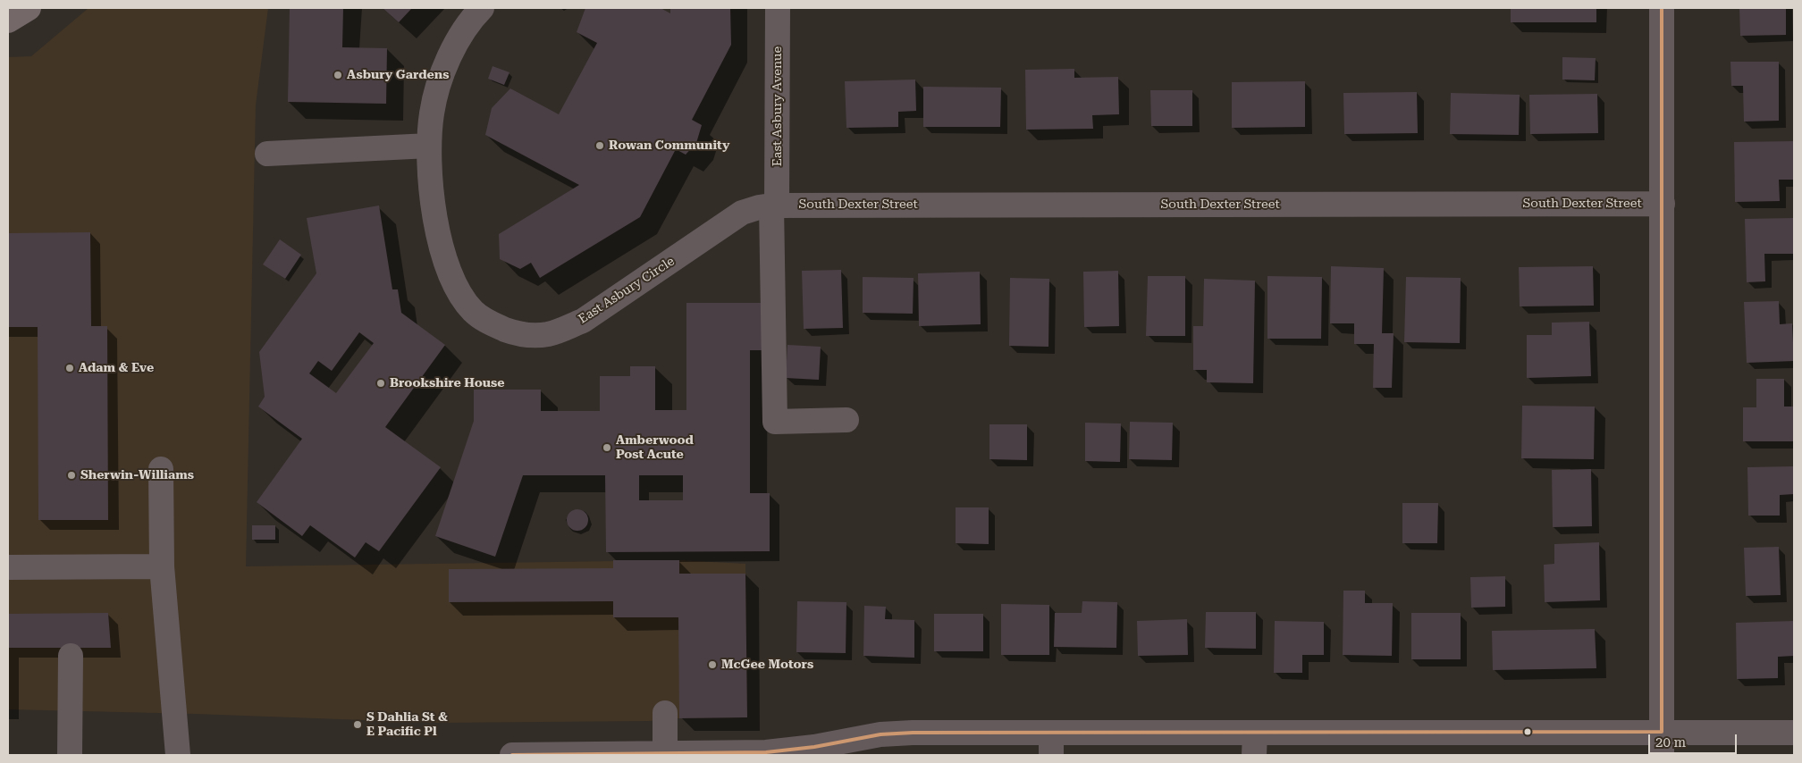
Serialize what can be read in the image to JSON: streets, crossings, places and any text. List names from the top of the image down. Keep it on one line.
{"streets":{"street":["East Asbury Avenue","South Dexter Street","East Asbury Circle"]},"crossings":[["East Asbury Avenue","South Dexter Street"],["East Asbury Avenue","East Asbury Circle"],["South Dexter Street","East Asbury Circle"]],"places":["Asbury Gardens","Rowan Community","Adam & Eve","Brookshire House","Amberwood Post Acute","Sherwin-Williams","McGee Motors","S Dahlia St & E Pacific Pl"],"scale_bar":"20 m"}
